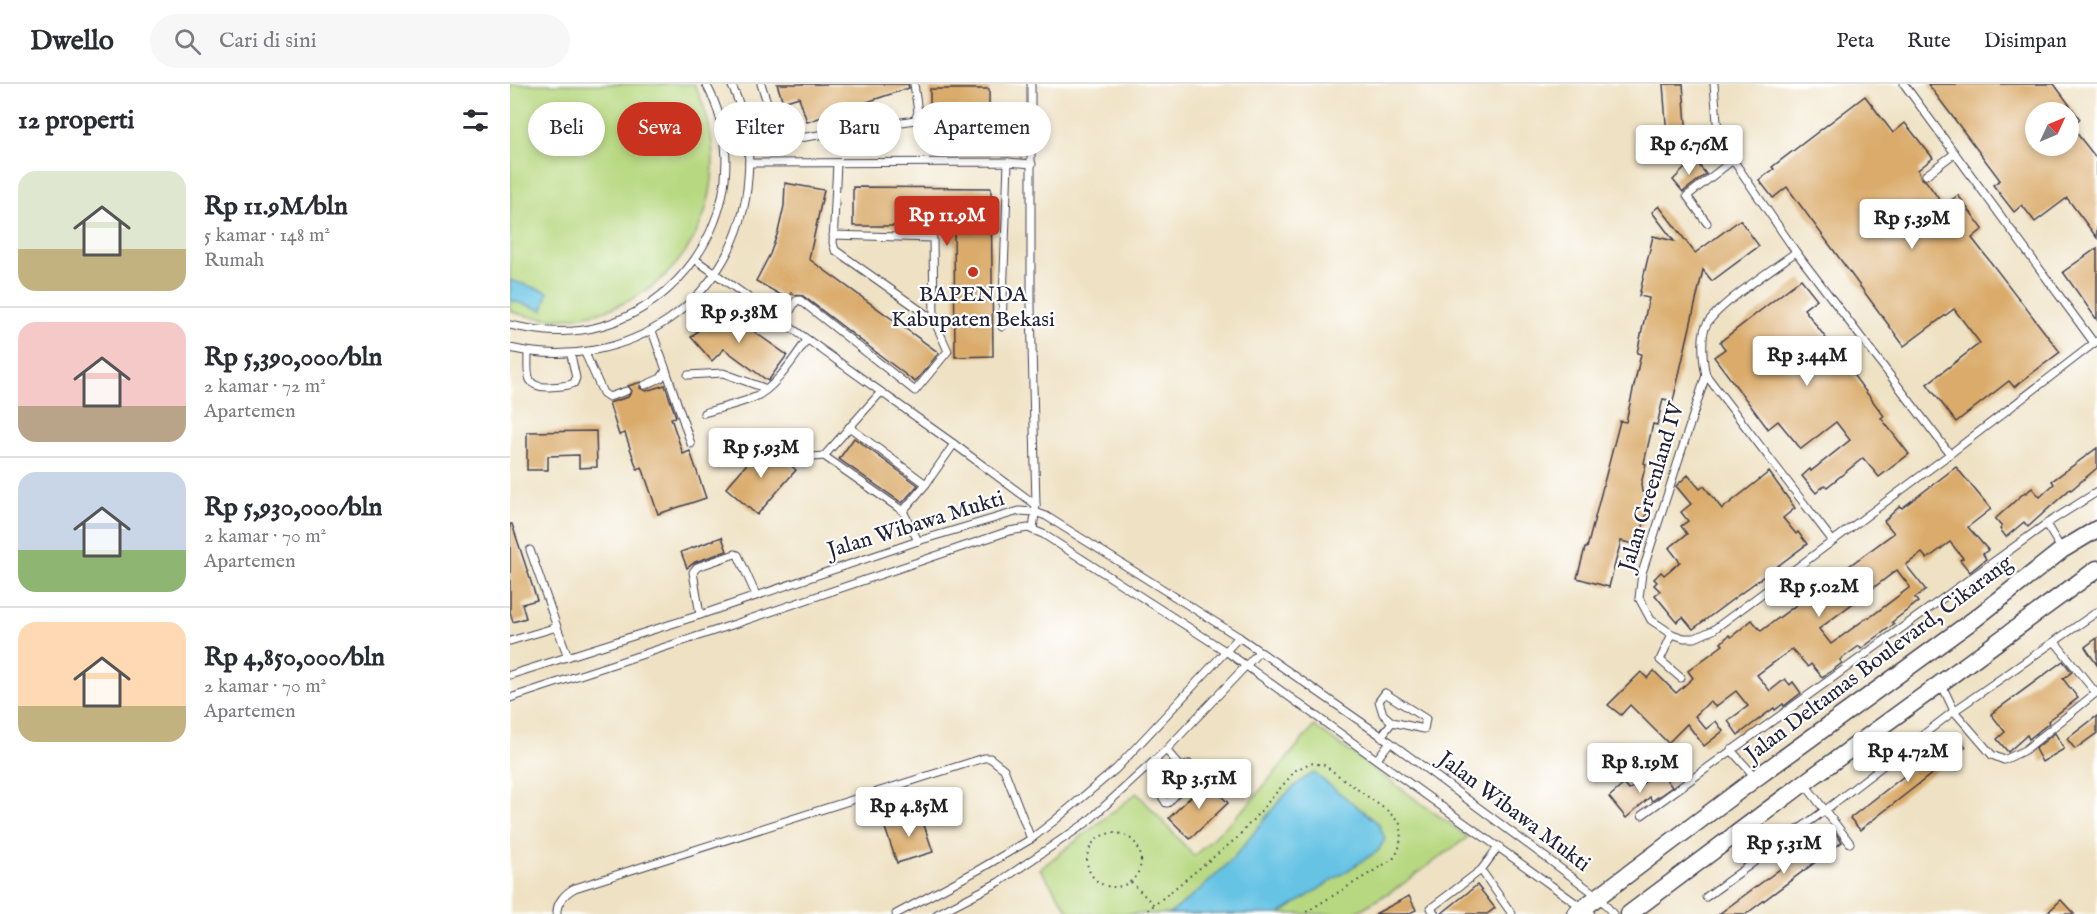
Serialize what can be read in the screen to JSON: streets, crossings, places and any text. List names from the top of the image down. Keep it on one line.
{"streets":{"street":["Jalan Deltamas Boulevard, Cikarang"],"lane":["Jalan Greenland IV","Jalan Wibawa Mukti"]},"crossings":[["Jalan Wibawa Mukti","Jalan Deltamas Boulevard, Cikarang"]],"places":["BAPENDA Kabupaten Bekasi"],"north":"top right","page":{"header":"Dwello","search":"Cari di sini","nav":["Peta","Rute","Disimpan"],"heading":"12 properti","chip":["Beli","Sewa","Filter","Baru","Apartemen"],"price":["Rp 6.76M","Rp 11.9M","Rp 5.39M","Rp 9.38M","Rp 3.44M","Rp 5.93M","Rp 5.02M","Rp 4.72M","Rp 8.19M","Rp 3.51M","Rp 4.85M","Rp 5.31M"],"list":[{"name":"Rp 11.9M/bln","note":"5 kamar · 148 m² · Rumah"},{"name":"Rp 5,390,000/bln","note":"2 kamar · 72 m² · Apartemen"},{"name":"Rp 5,930,000/bln","note":"2 kamar · 70 m² · Apartemen"},{"name":"Rp 4,850,000/bln","note":"2 kamar · 70 m² · Apartemen"}]}}
